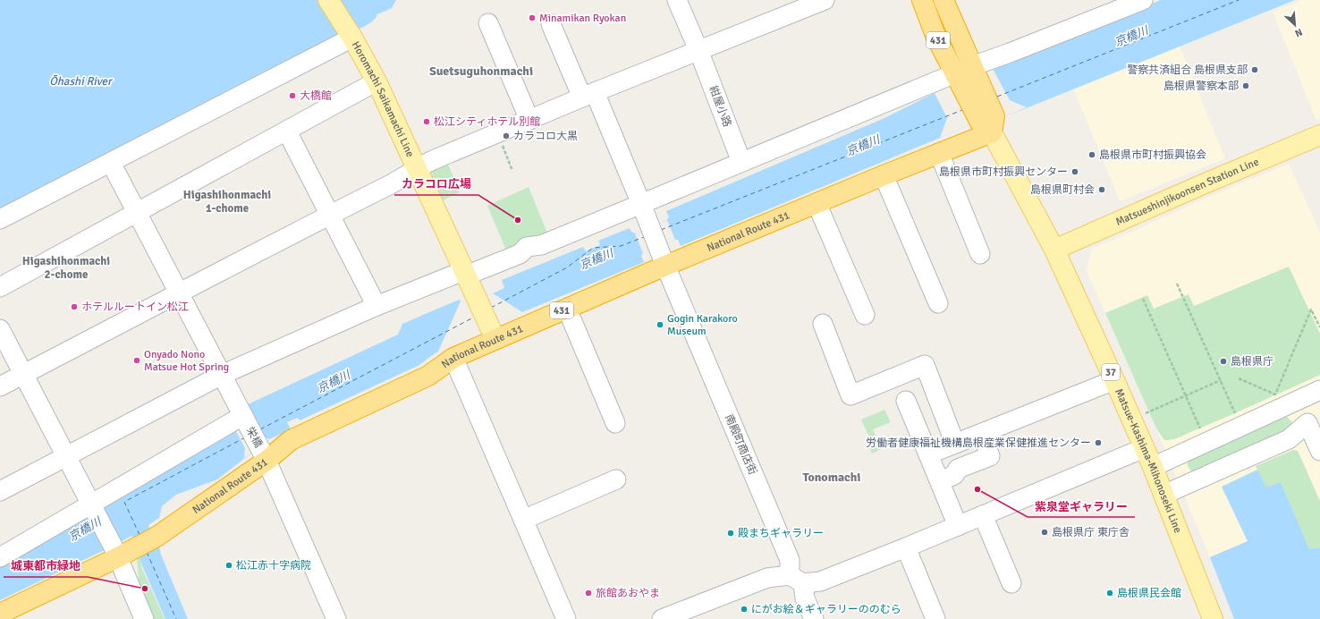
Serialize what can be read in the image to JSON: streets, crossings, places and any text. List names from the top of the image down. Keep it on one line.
{"streets":{"highway":["431","National Route 431"],"main road":["Horomachi Saikamachi Line","Matsueshinjikoonsen Station Line","37","Matsue-Kashima-Mihonoseki Line"],"street":["紺屋小路","栄橋","南殿町商店街"]},"crossings":[["431","National Route 431"],["431","Matsue-Kashima-Mihonoseki Line"],["Horomachi Saikamachi Line","National Route 431"],["Matsueshinjikoonsen Station Line","Matsue-Kashima-Mihonoseki Line"],["National Route 431","栄橋"],["National Route 431","南殿町商店街"],["National Route 431","Matsue-Kashima-Mihonoseki Line"]],"districts":["Suetsuguhonmachi","Higashihonmachi 1-chome","Higashihonmachi 2-chome","Tonomachi"],"water":["京橋川","Ōhashi River"],"places":["Minamikan Ryokan","警察共済組合 島根県支部","島根県警察本部","大橋館","松江シティホテル別館","カラコロ大黒","島根県市町村振興協会","島根県市町村振興センター","島根県町村会","カラコロ広場","ホテルルートイン松江","Gogin Karakoro Museum","Onyado Nono Matsue Hot Spring","島根県庁","労働者健康福祉機構島根産業保健推進センター","紫泉堂ギャラリー","島根県庁 東庁舎","殿まちギャラリー","松江赤十字病院","城東都市緑地","旅館あおやま","島根県民会館","にがお絵＆ギャラリーののむら"],"north":"bottom right"}
